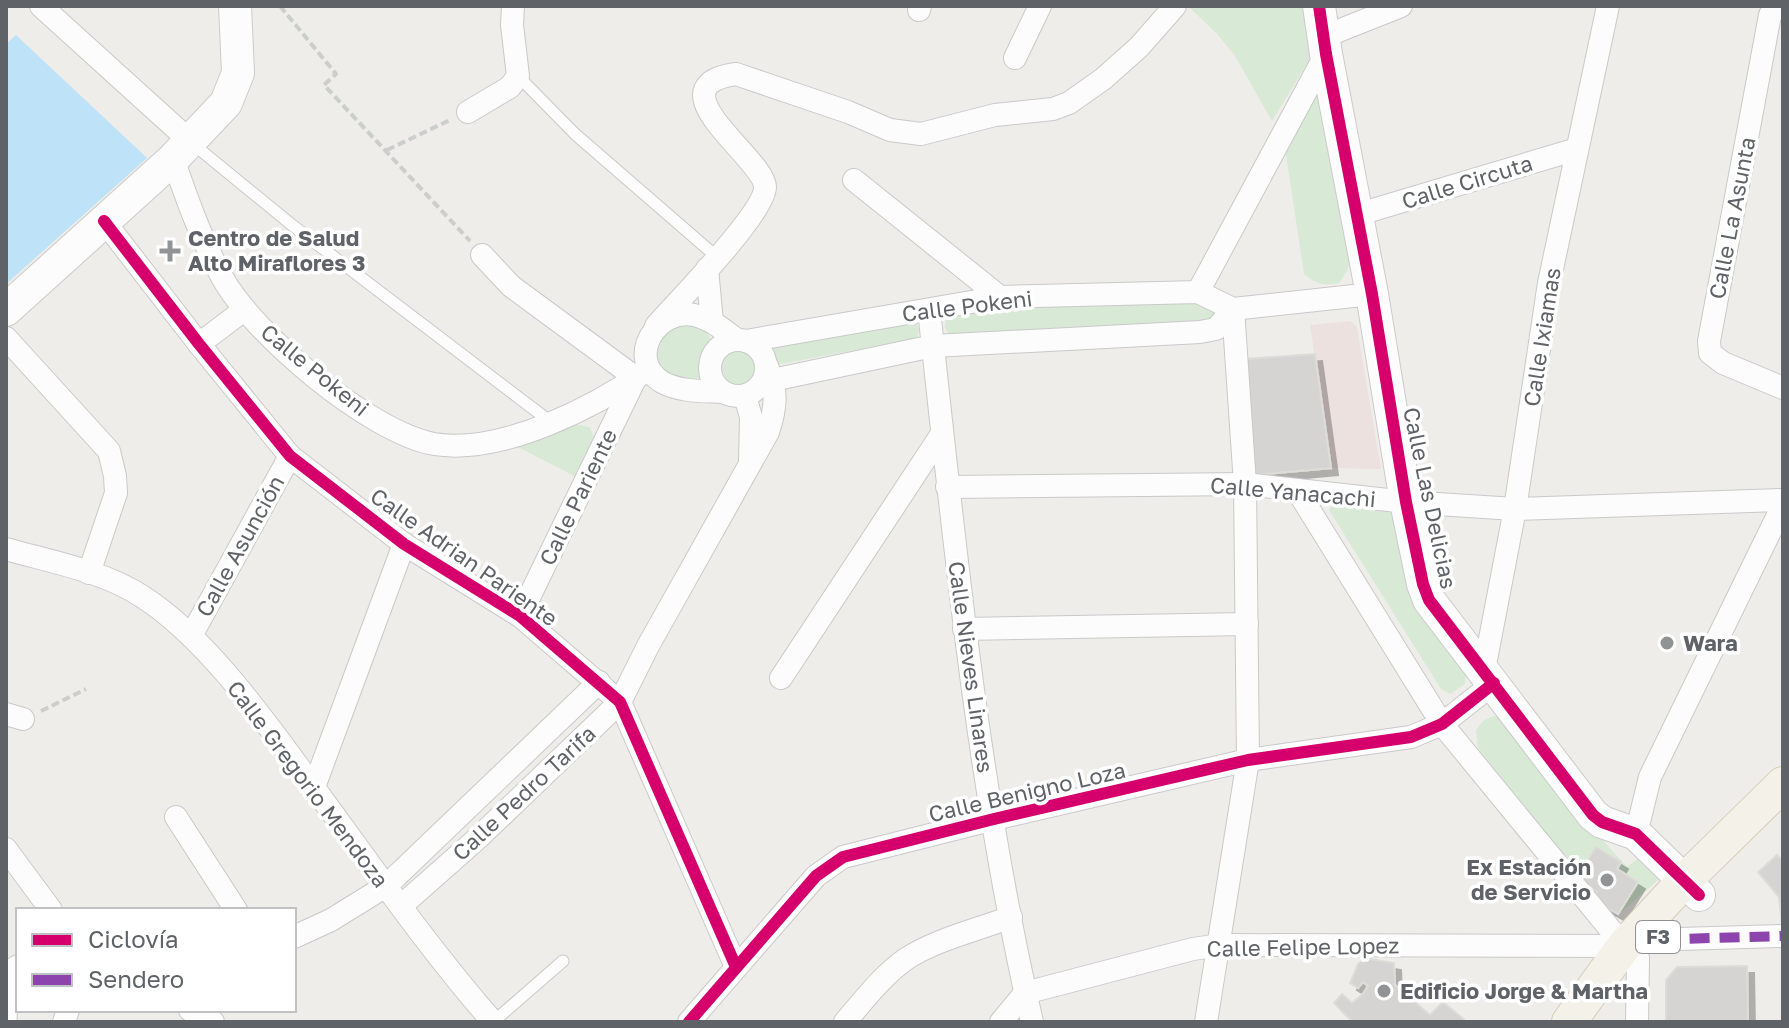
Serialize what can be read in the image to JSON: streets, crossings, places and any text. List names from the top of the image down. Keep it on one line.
{"streets":{"main road":["F3"],"street":["Calle Circuta","Calle La Asunta","Calle Pokeni","Calle Ixiamas","Calle Yanacachi","Calle Pariente","Calle Las Delicias","Calle Asunción","Calle Adrian Pariente","Calle Nieves Linares","Calle Gregorio Mendoza","Calle Benigno Loza","Calle Pedro Tarifa","Calle Felipe Lopez"]},"crossings":[["Calle Circuta","Calle Ixiamas"],["Calle Circuta","Calle Las Delicias"],["Calle Pokeni","Calle Pariente"],["Calle Pokeni","Calle Nieves Linares"],["Calle Pokeni","Calle Pedro Tarifa"],["Calle Ixiamas","Calle Yanacachi"],["Calle Ixiamas","Calle Las Delicias"],["Calle Yanacachi","Calle Las Delicias"],["Calle Yanacachi","Calle Nieves Linares"],["Calle Pariente","Calle Adrian Pariente"],["Calle Las Delicias","F3"],["Calle Asunción","Calle Adrian Pariente"],["Calle Asunción","Calle Gregorio Mendoza"],["Calle Adrian Pariente","Calle Benigno Loza"],["Calle Adrian Pariente","Calle Pedro Tarifa"],["Calle Nieves Linares","Calle Benigno Loza"],["Calle Nieves Linares","Calle Felipe Lopez"],["Calle Gregorio Mendoza","Calle Pedro Tarifa"],["F3","Calle Felipe Lopez"]],"places":{"health":["Centro de Salud Alto Miraflores 3"],"other":["Wara","Ex Estación de Servicio","Edificio Jorge & Martha"]},"legend":["Ciclovía","Sendero"]}
